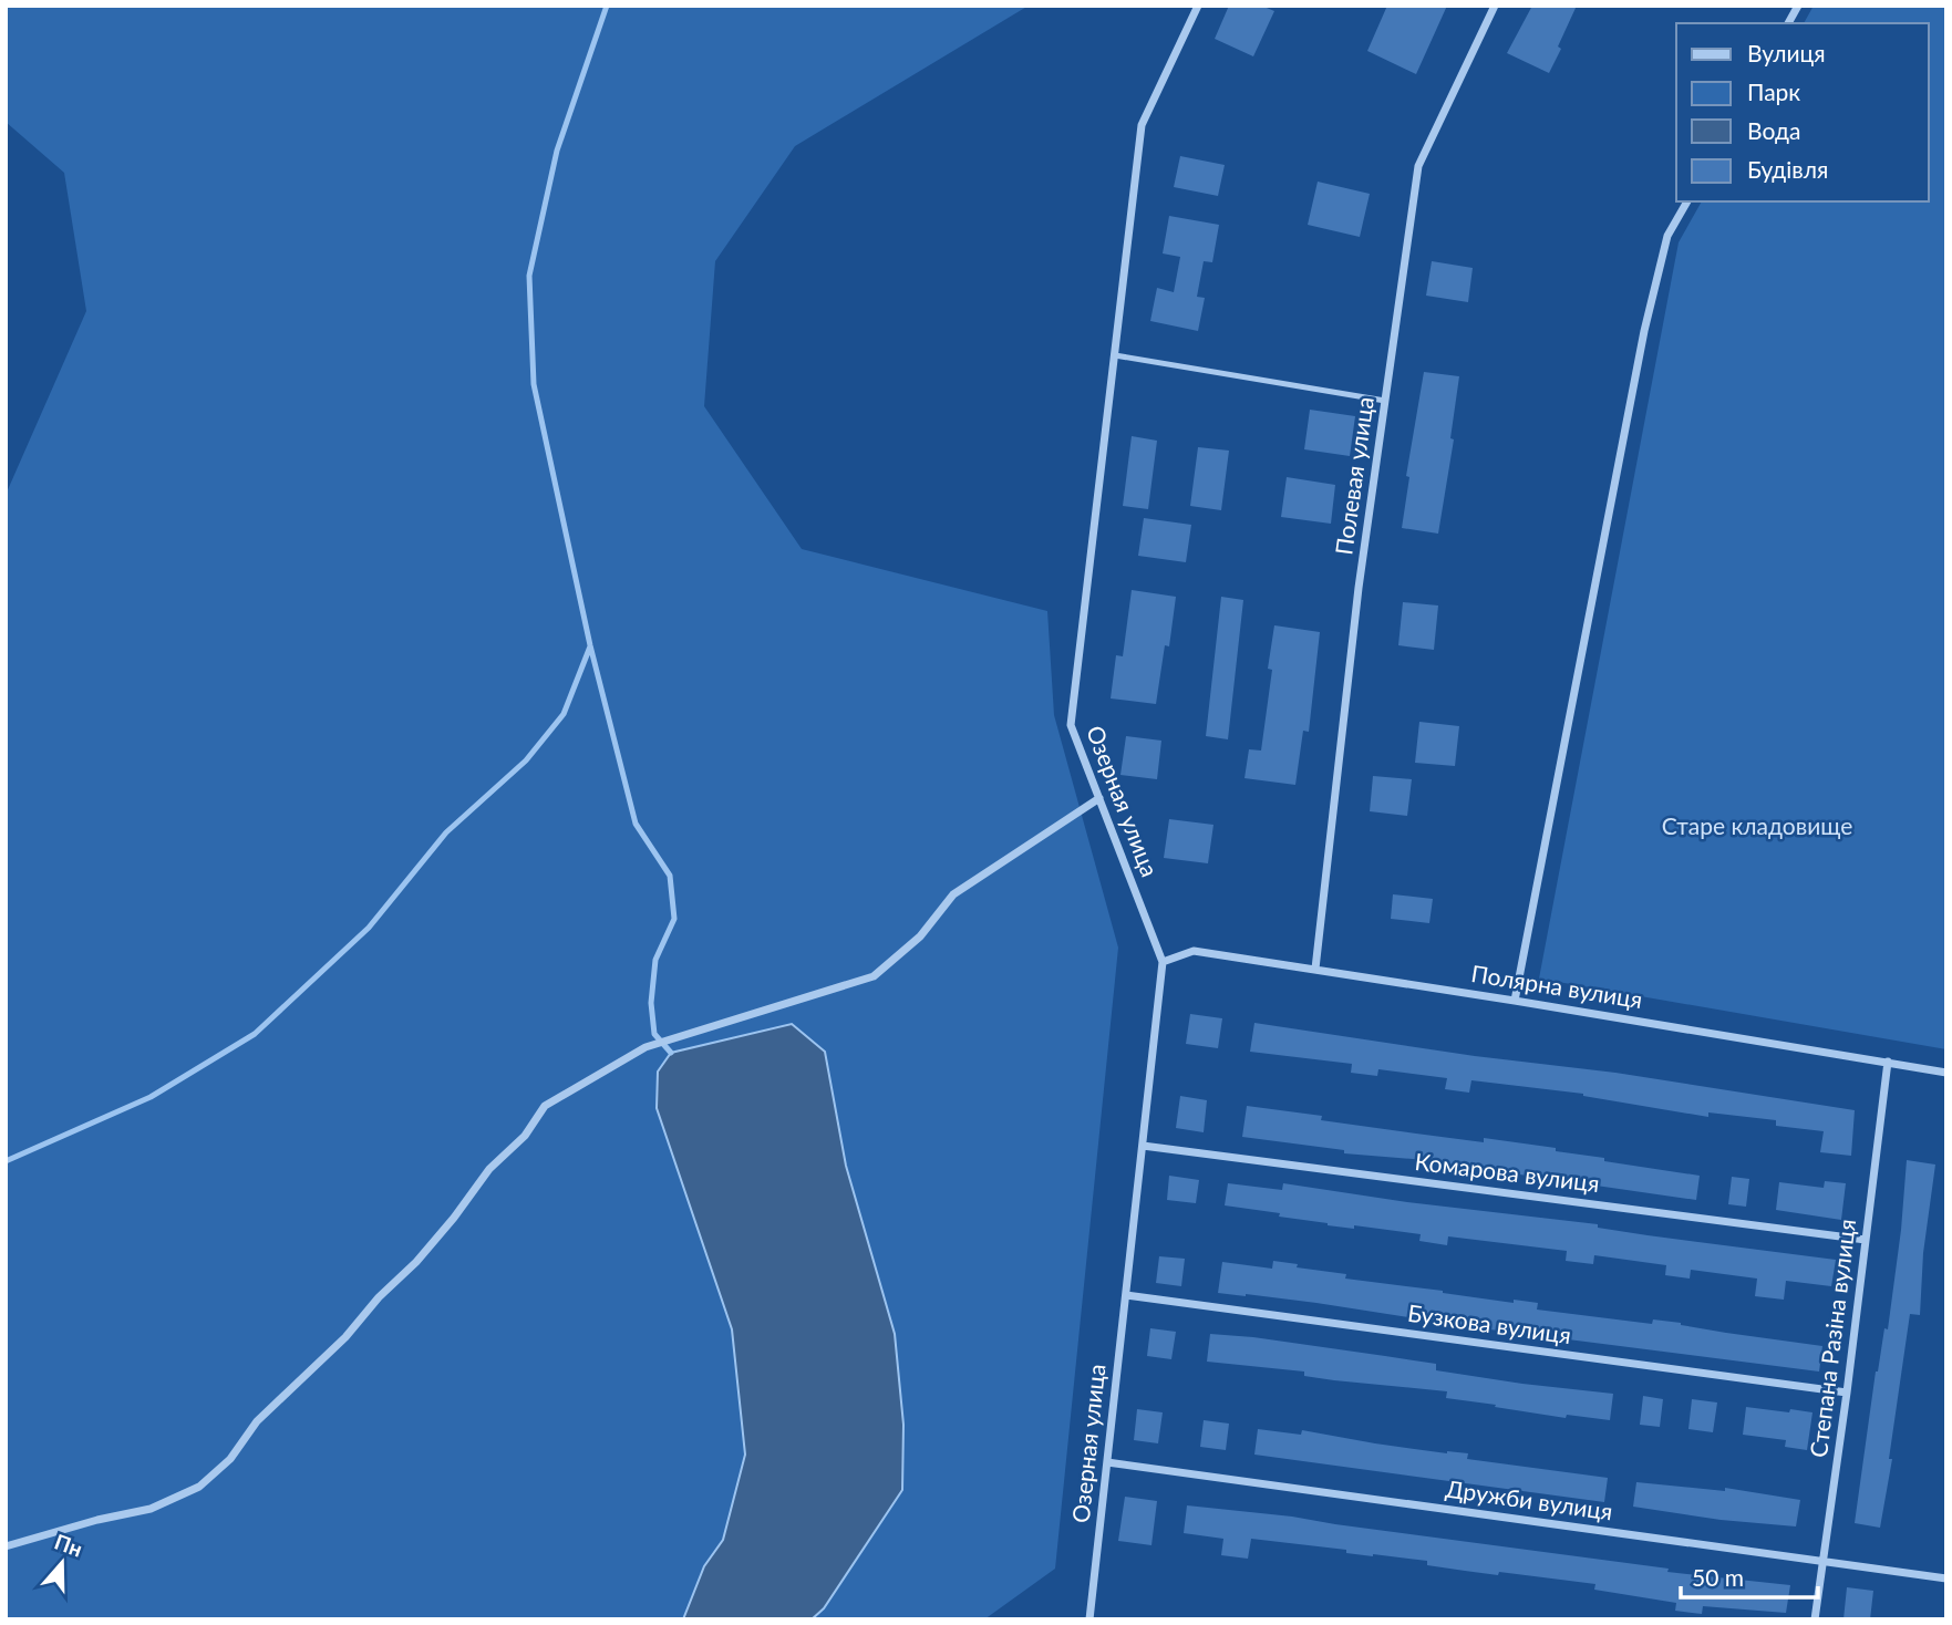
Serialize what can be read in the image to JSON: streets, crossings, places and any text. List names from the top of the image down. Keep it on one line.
{"streets":{"street":["Полевая улица","Озерная улица","Полярна вулиця","Комарова вулиця","Бузкова вулиця","Степана Разіна вулиця","Дружби вулиця"]},"crossings":[["Полевая улица","Полярна вулиця"],["Озерная улица","Полярна вулиця"],["Озерная улица","Комарова вулиця"],["Озерная улица","Бузкова вулиця"],["Озерная улица","Дружби вулиця"],["Полярна вулиця","Степана Разіна вулиця"],["Комарова вулиця","Степана Разіна вулиця"],["Бузкова вулиця","Степана Разіна вулиця"],["Степана Разіна вулиця","Дружби вулиця"]],"parks":["Старе кладовище"],"legend":["Вулиця","Парк","Вода","Будівля"],"scale_bar":"50 m","north":"top"}
